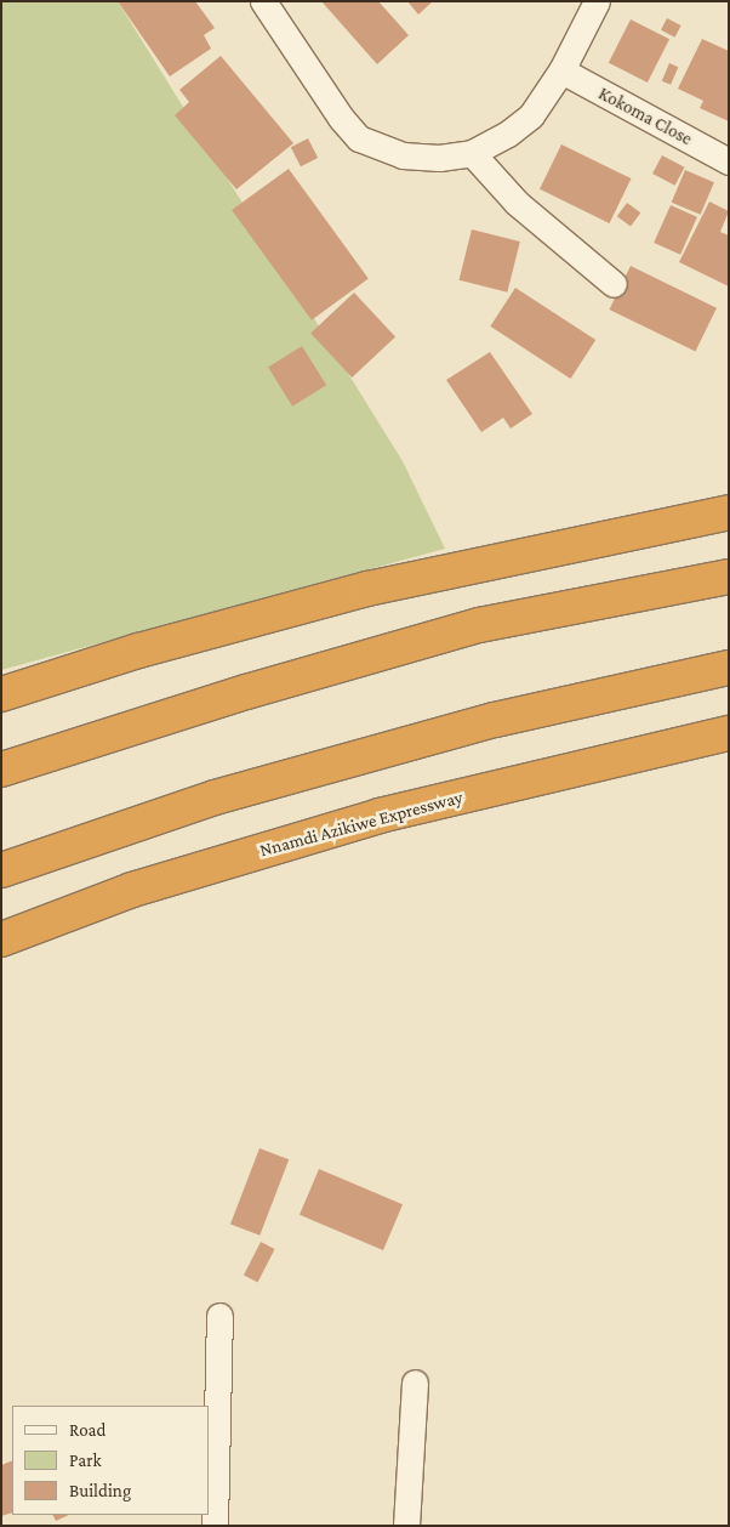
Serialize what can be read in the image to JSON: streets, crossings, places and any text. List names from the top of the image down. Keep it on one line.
{"streets":{"highway":["Nnamdi Azikiwe Expressway"],"street":["Kokoma Close"]},"legend":["Road","Park","Building"]}
